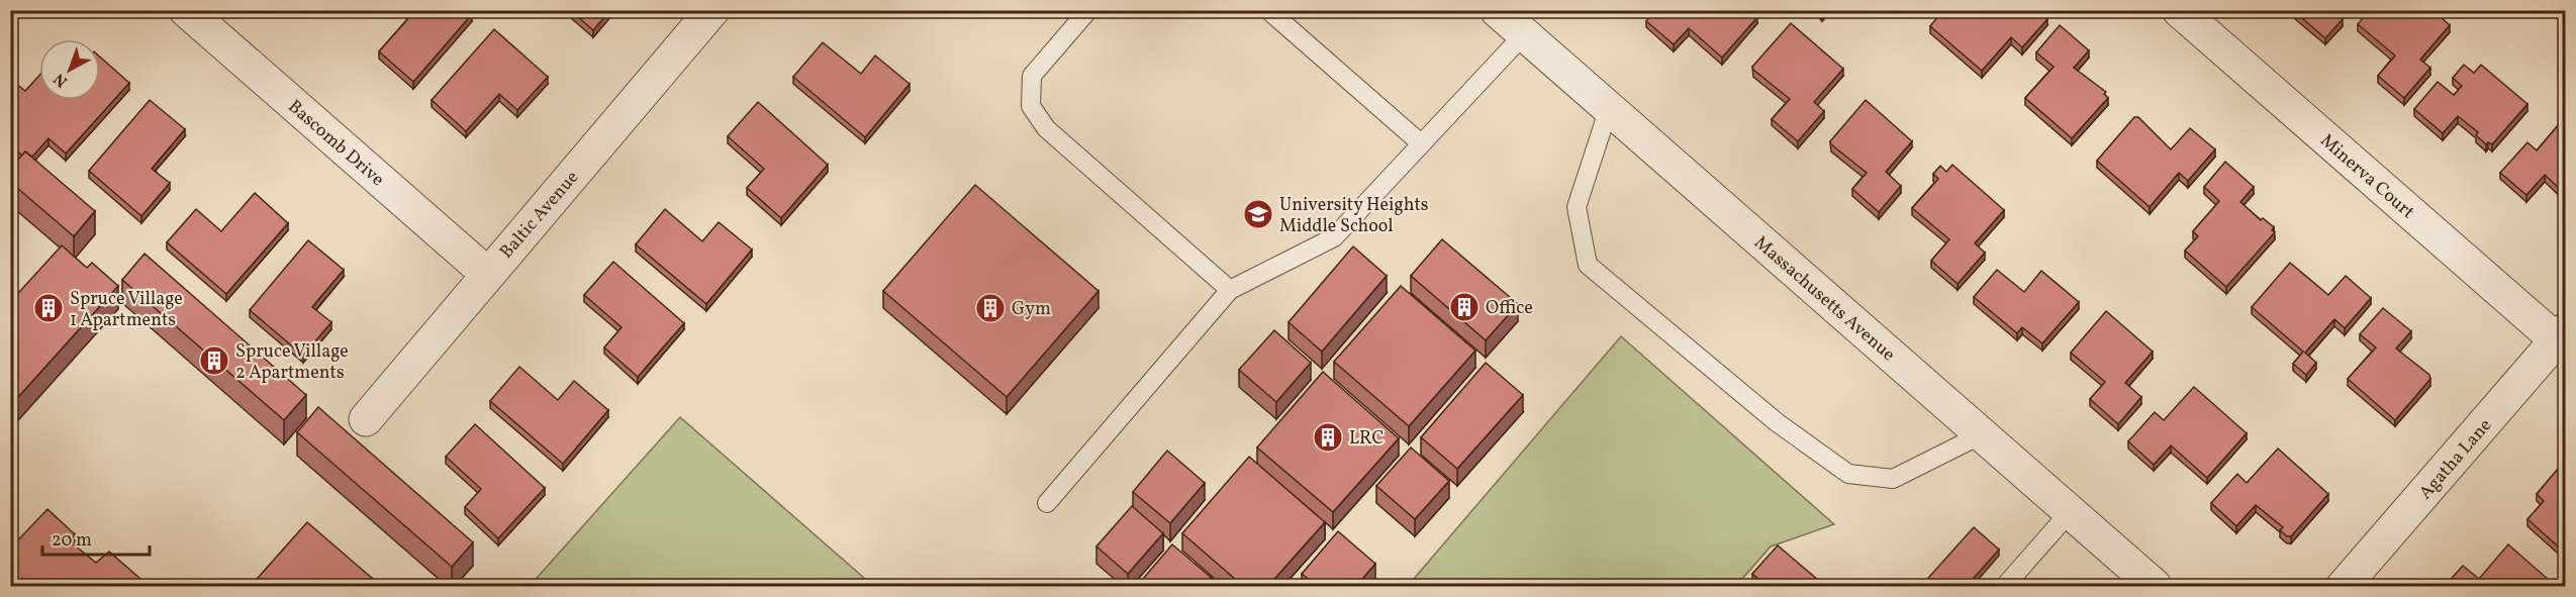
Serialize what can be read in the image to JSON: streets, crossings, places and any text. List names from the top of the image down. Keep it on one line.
{"streets":{"street":["Bascomb Drive","Minerva Court","Baltic Avenue","Massachusetts Avenue","Agatha Lane"]},"crossings":[["Bascomb Drive","Baltic Avenue"],["Minerva Court","Agatha Lane"]],"places":{"school or university":["University Heights Middle School"],"building":["Office","Spruce Village 1 Apartments","Gym","Spruce Village 2 Apartments","LRC"]},"scale_bar":"20 m","north":"bottom left"}
